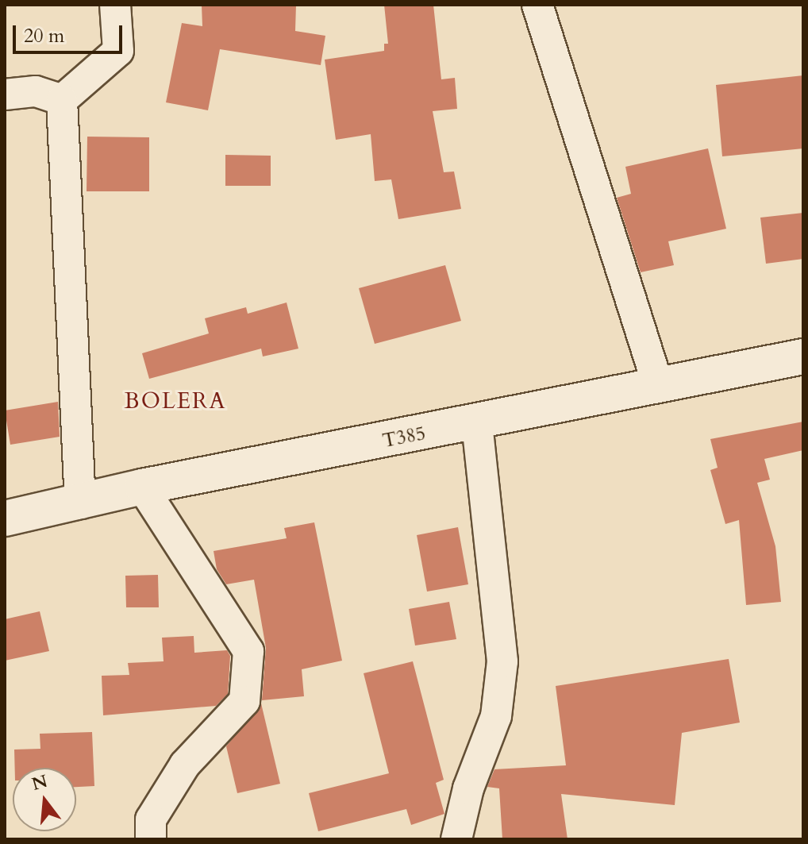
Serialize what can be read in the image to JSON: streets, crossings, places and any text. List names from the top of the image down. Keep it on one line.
{"streets":{"street":["T385"]},"districts":["BOLERA"],"scale_bar":"20 m","north":"top"}
